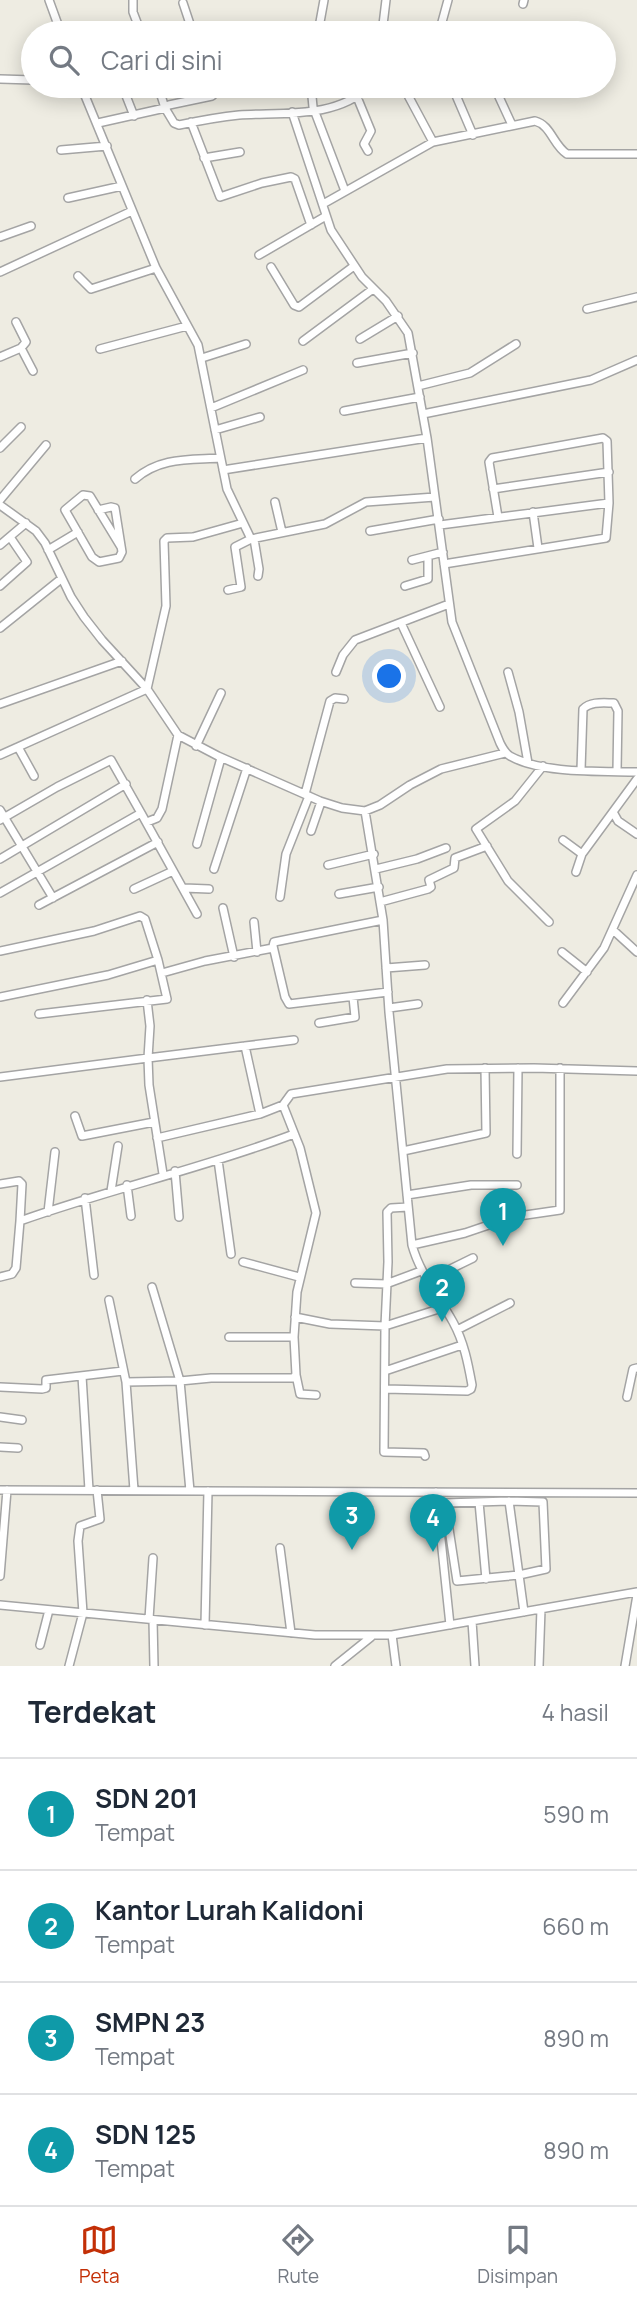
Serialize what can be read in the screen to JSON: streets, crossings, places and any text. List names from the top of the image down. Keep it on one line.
{"page":{"search":"Cari di sini","pins":["1","2","3","4"],"heading":["Terdekat","4 hasil"],"list":[{"mark":"1","name":"SDN 201","note":"Tempat","value":"590 m"},{"mark":"2","name":"Kantor Lurah Kalidoni","note":"Tempat","value":"660 m"},{"mark":"3","name":"SMPN 23","note":"Tempat","value":"890 m"},{"mark":"4","name":"SDN 125","note":"Tempat","value":"890 m"}],"nav":["Peta","Rute","Disimpan"]}}
